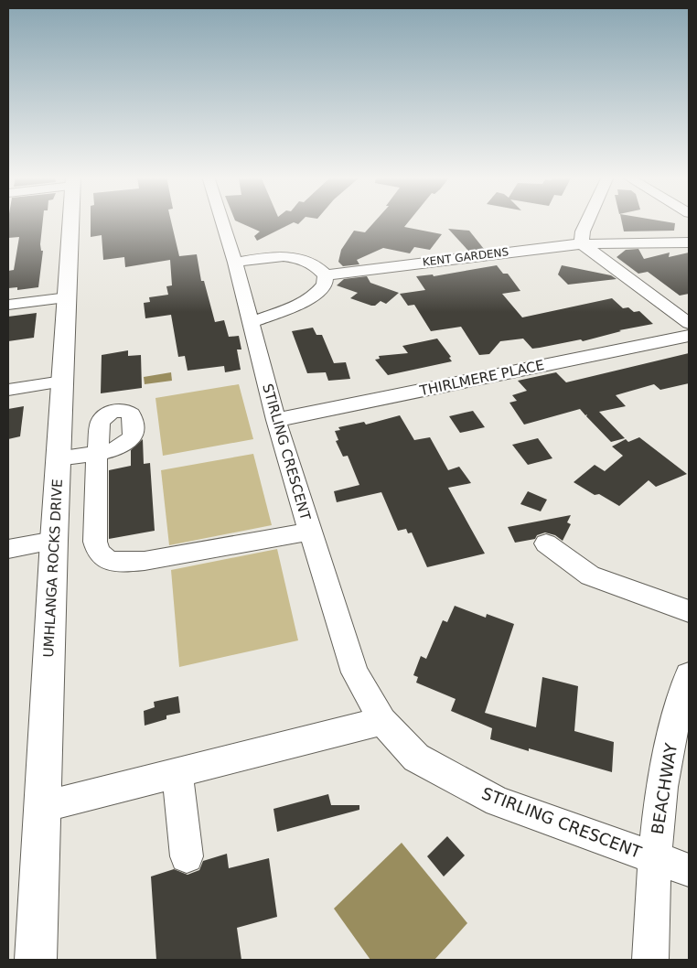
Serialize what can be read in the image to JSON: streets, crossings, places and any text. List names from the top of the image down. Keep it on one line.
{"streets":{"main road":["UMHLANGA ROCKS DRIVE"],"street":["KENT GARDENS","THIRLMERE PLACE","STIRLING CRESCENT","BEACHWAY"]},"crossings":[["THIRLMERE PLACE","STIRLING CRESCENT"],["STIRLING CRESCENT","BEACHWAY"]]}
